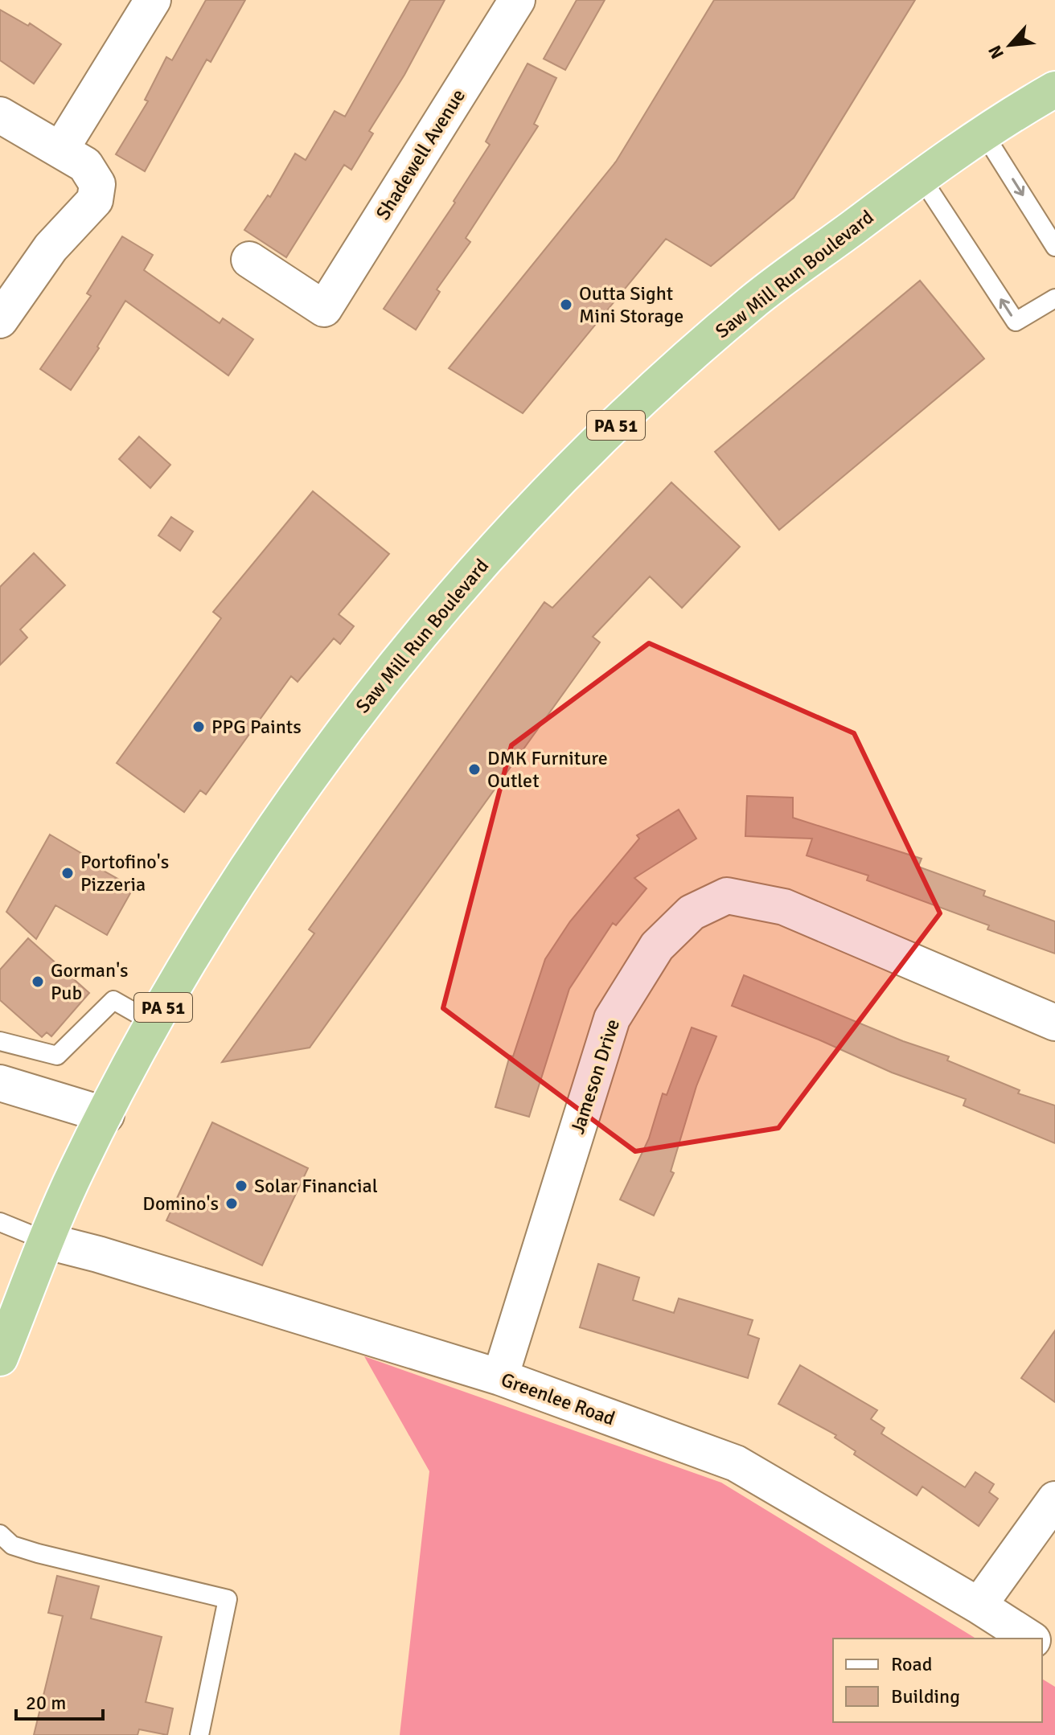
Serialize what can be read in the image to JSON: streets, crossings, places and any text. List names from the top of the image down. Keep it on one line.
{"streets":{"highway":["Saw Mill Run Boulevard","PA 51"],"street":["Shadewell Avenue","Jameson Drive","Greenlee Road"]},"crossings":[["Saw Mill Run Boulevard","Greenlee Road"],["Jameson Drive","Greenlee Road"]],"places":["Outta Sight Mini Storage","PPG Paints","DMK Furniture Outlet","Portofino's Pizzeria","Gorman's Pub","Solar Financial","Domino's"],"legend":["Road","Building"],"scale_bar":"20 m","north":"bottom left"}
